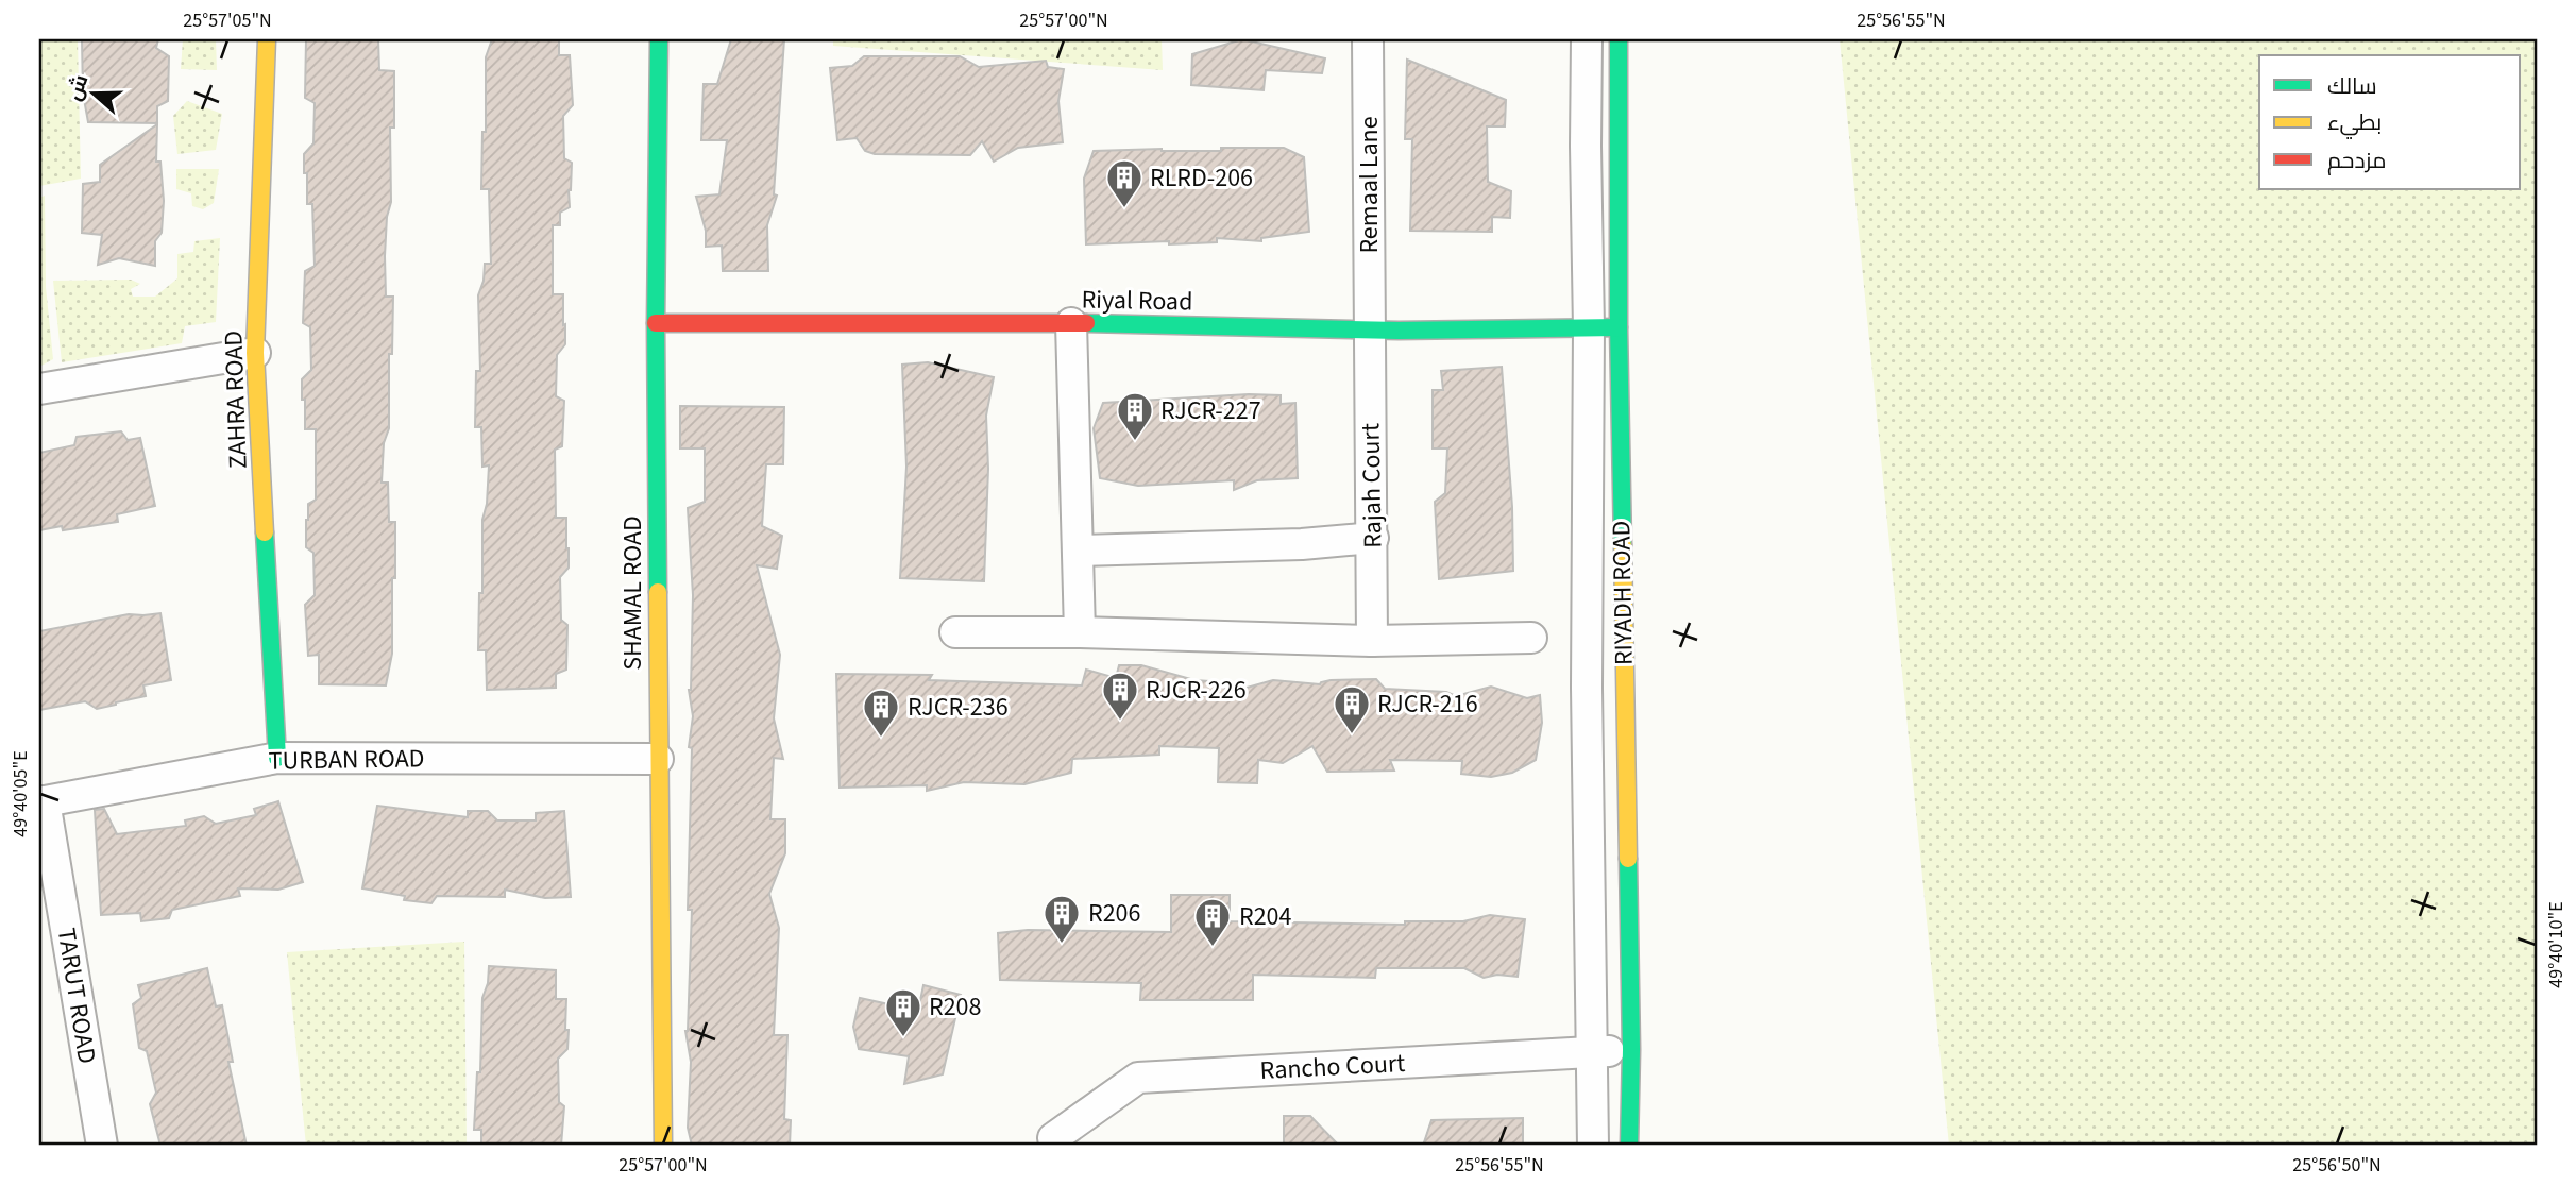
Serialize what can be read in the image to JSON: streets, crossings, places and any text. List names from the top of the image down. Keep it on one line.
{"streets":{"street":["Remaal Lane","Riyal Road","ZAHRA ROAD","Rajah Court","SHAMAL ROAD","RIYADH ROAD","TURBAN ROAD","TARUT ROAD","Rancho Court"]},"crossings":[["Remaal Lane","Riyal Road"],["Remaal Lane","Rajah Court"],["Riyal Road","Rajah Court"],["Riyal Road","SHAMAL ROAD"],["Riyal Road","RIYADH ROAD"],["ZAHRA ROAD","TURBAN ROAD"],["SHAMAL ROAD","TURBAN ROAD"],["RIYADH ROAD","Rancho Court"],["TURBAN ROAD","TARUT ROAD"]],"places":{"building":["RLRD-206","RJCR-227","RJCR-226","RJCR-216","RJCR-236","R206","R204","R208"]},"legend":["سالك","بطيء","مزدحم"],"north":"left","coordinates":["25°57'05\"N","25°57'00\"N","25°56'55\"N","49°40'05\"E","49°40'10\"E","25°56'50\"N"]}
